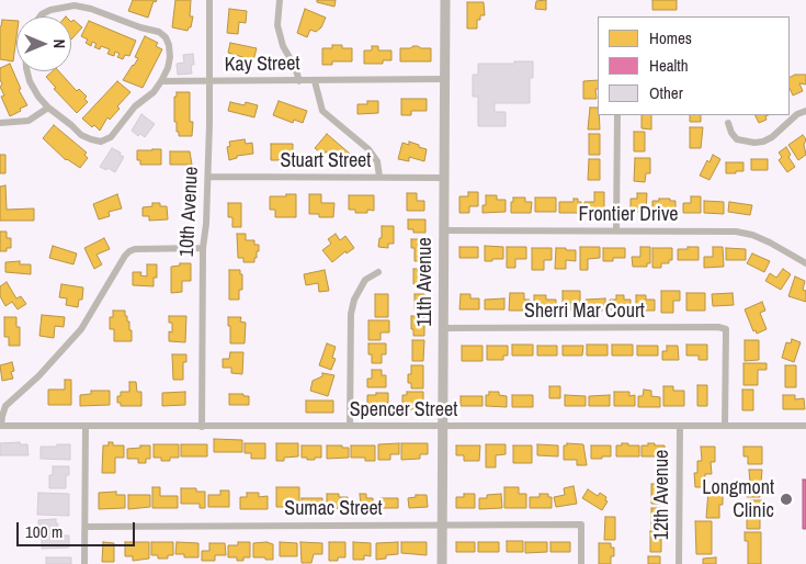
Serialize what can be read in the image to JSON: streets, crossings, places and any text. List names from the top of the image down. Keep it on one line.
{"streets":{"street":["Kay Street","Stuart Street","10th Avenue","Frontier Drive","11th Avenue","Sherri Mar Court","Spencer Street","12th Avenue","Sumac Street"]},"crossings":[["Kay Street","10th Avenue"],["Kay Street","11th Avenue"],["Stuart Street","10th Avenue"],["Stuart Street","11th Avenue"],["10th Avenue","Spencer Street"],["Frontier Drive","11th Avenue"],["11th Avenue","Sherri Mar Court"],["11th Avenue","Spencer Street"],["11th Avenue","Sumac Street"],["Sherri Mar Court","Spencer Street"],["Spencer Street","12th Avenue"]],"places":["Longmont Clinic"],"legend":["Homes","Health","Other"],"scale_bar":"100 m","north":"right"}
